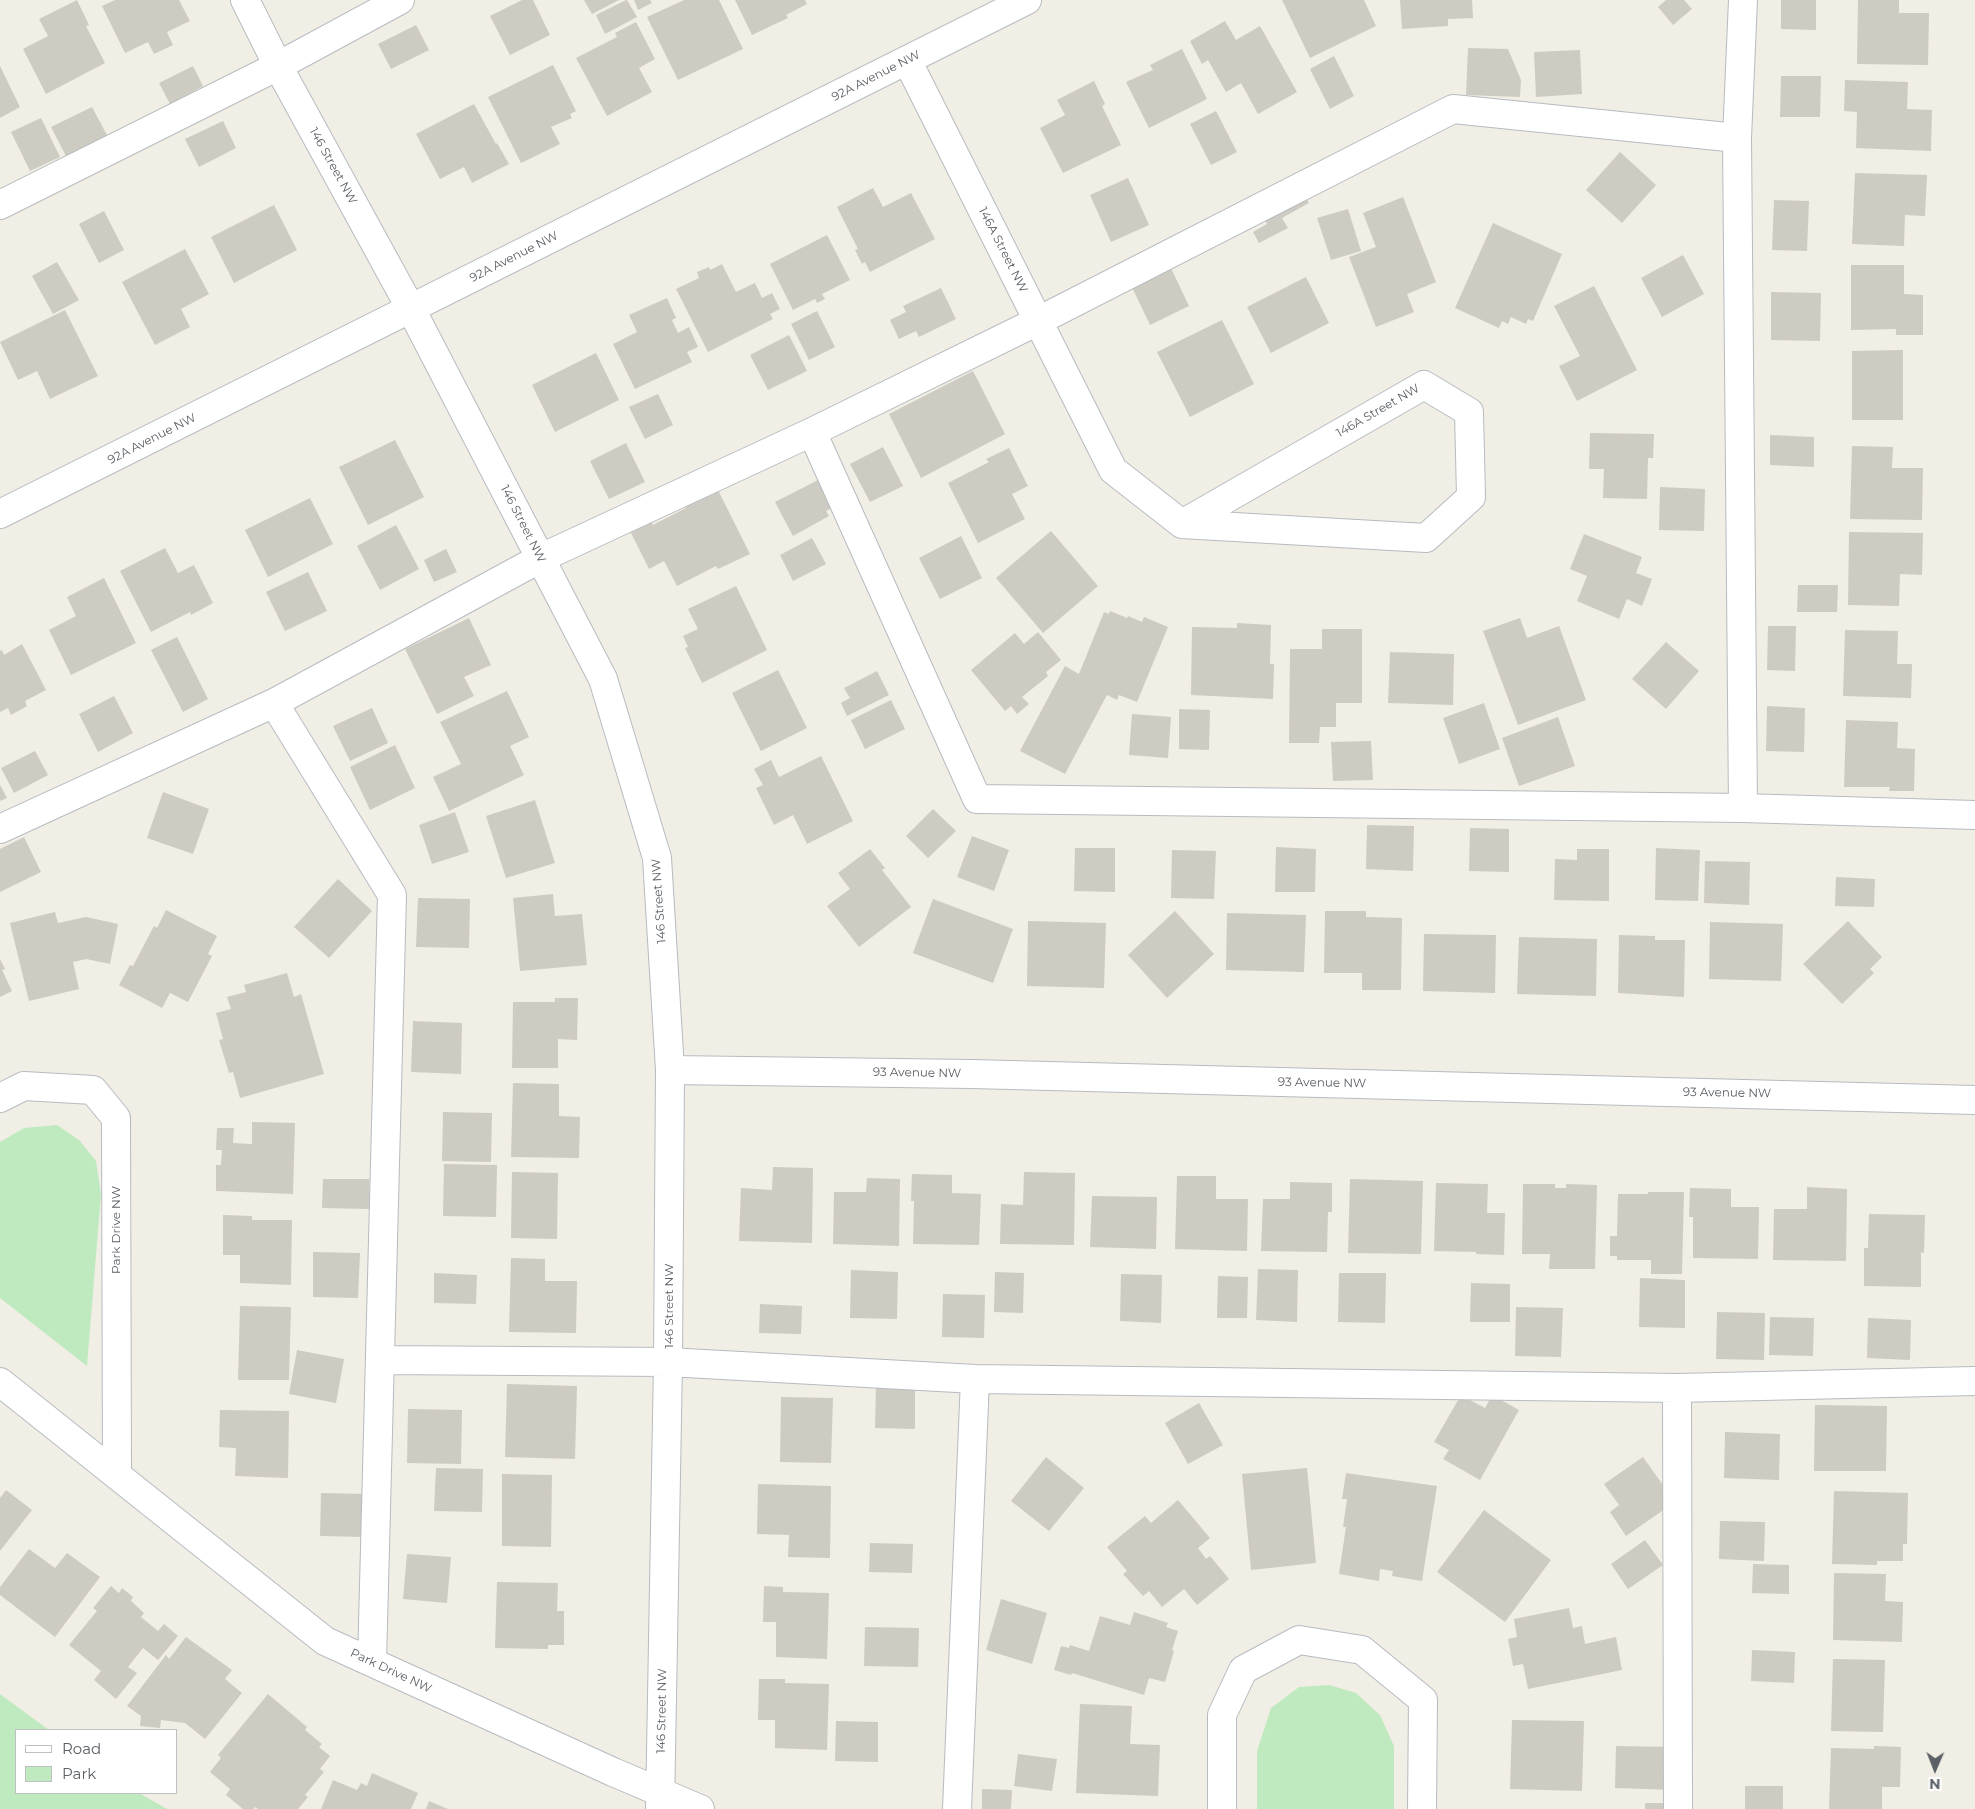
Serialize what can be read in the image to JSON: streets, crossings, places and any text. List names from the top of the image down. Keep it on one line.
{"streets":{"street":["92A Avenue NW","146 Street NW","146A Street NW","93 Avenue NW","Park Drive NW"]},"crossings":[["92A Avenue NW","146 Street NW"],["92A Avenue NW","146A Street NW"],["146 Street NW","93 Avenue NW"],["146 Street NW","Park Drive NW"]],"legend":["Road","Park"],"north":"bottom"}
